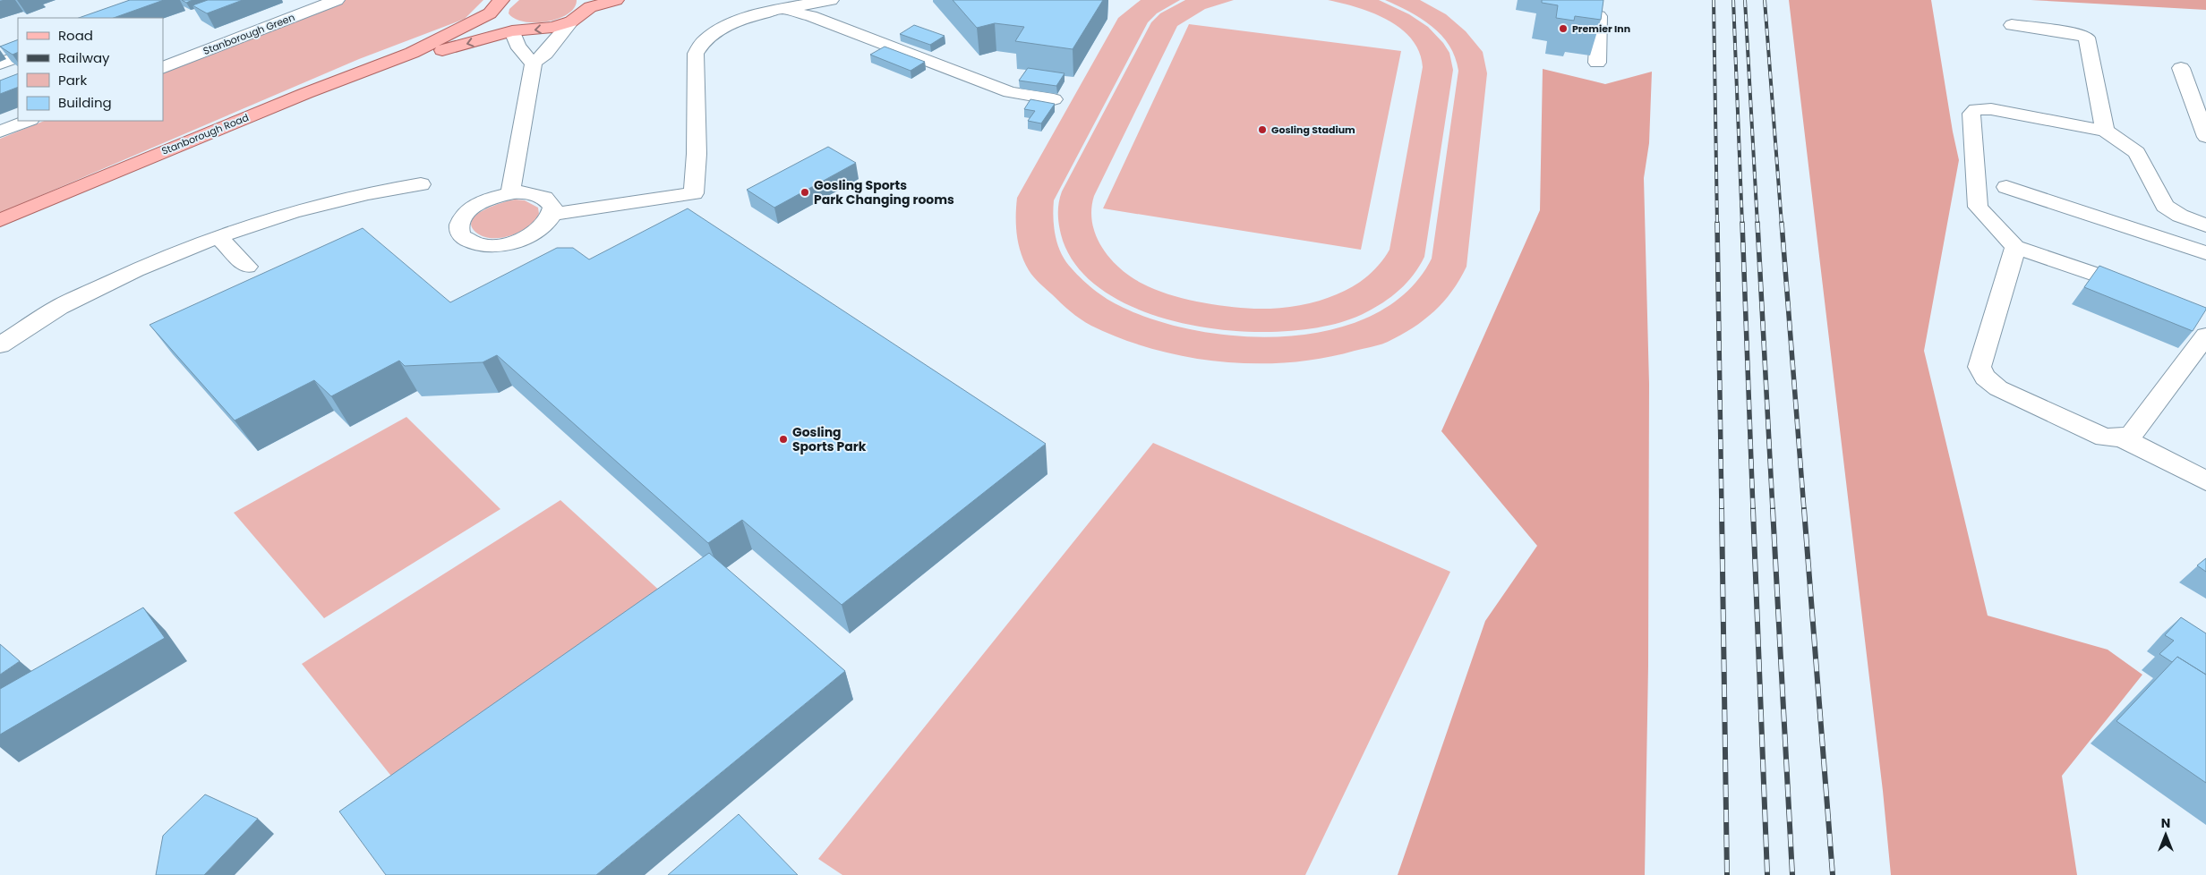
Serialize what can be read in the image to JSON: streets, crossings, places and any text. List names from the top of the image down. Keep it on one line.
{"streets":{"main road":["Stanborough Road"],"street":["Stanborough Green"]},"places":["Premier Inn","Gosling Stadium","Gosling Sports Park Changing rooms","Gosling Sports Park"],"legend":["Road","Railway","Park","Building"],"north":"top"}
